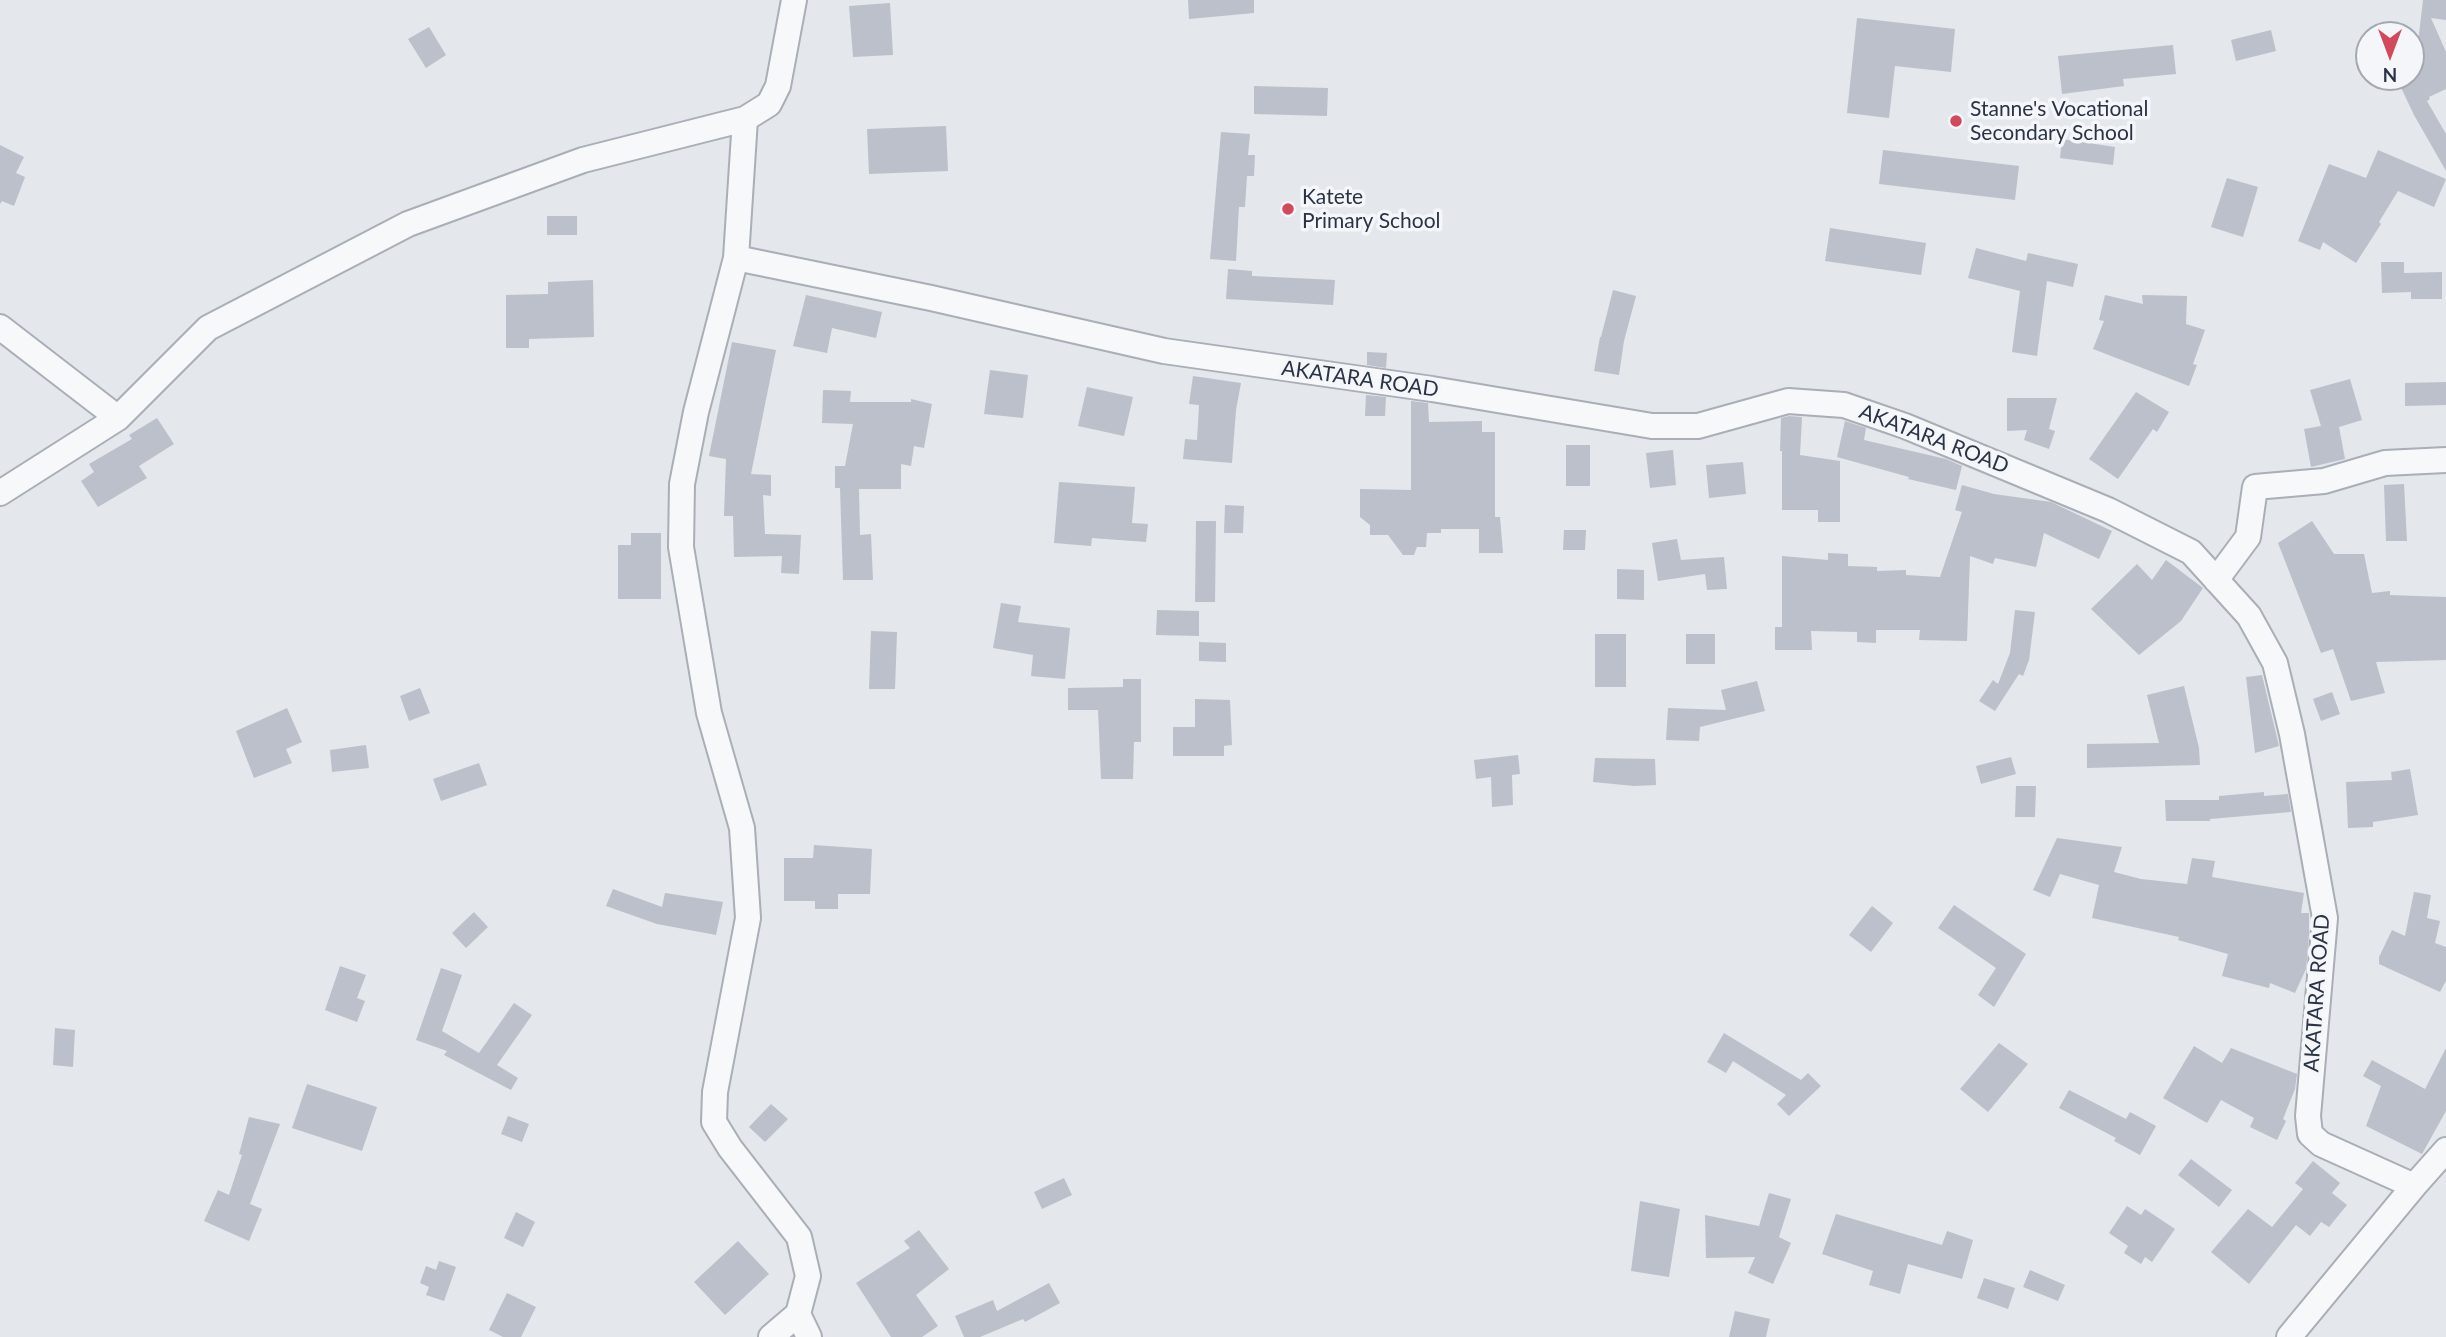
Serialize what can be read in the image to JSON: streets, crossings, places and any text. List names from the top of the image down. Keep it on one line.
{"streets":{"street":["AKATARA ROAD"]},"places":["Stanne's Vocational Secondary School","Katete Primary School"],"north":"bottom"}
